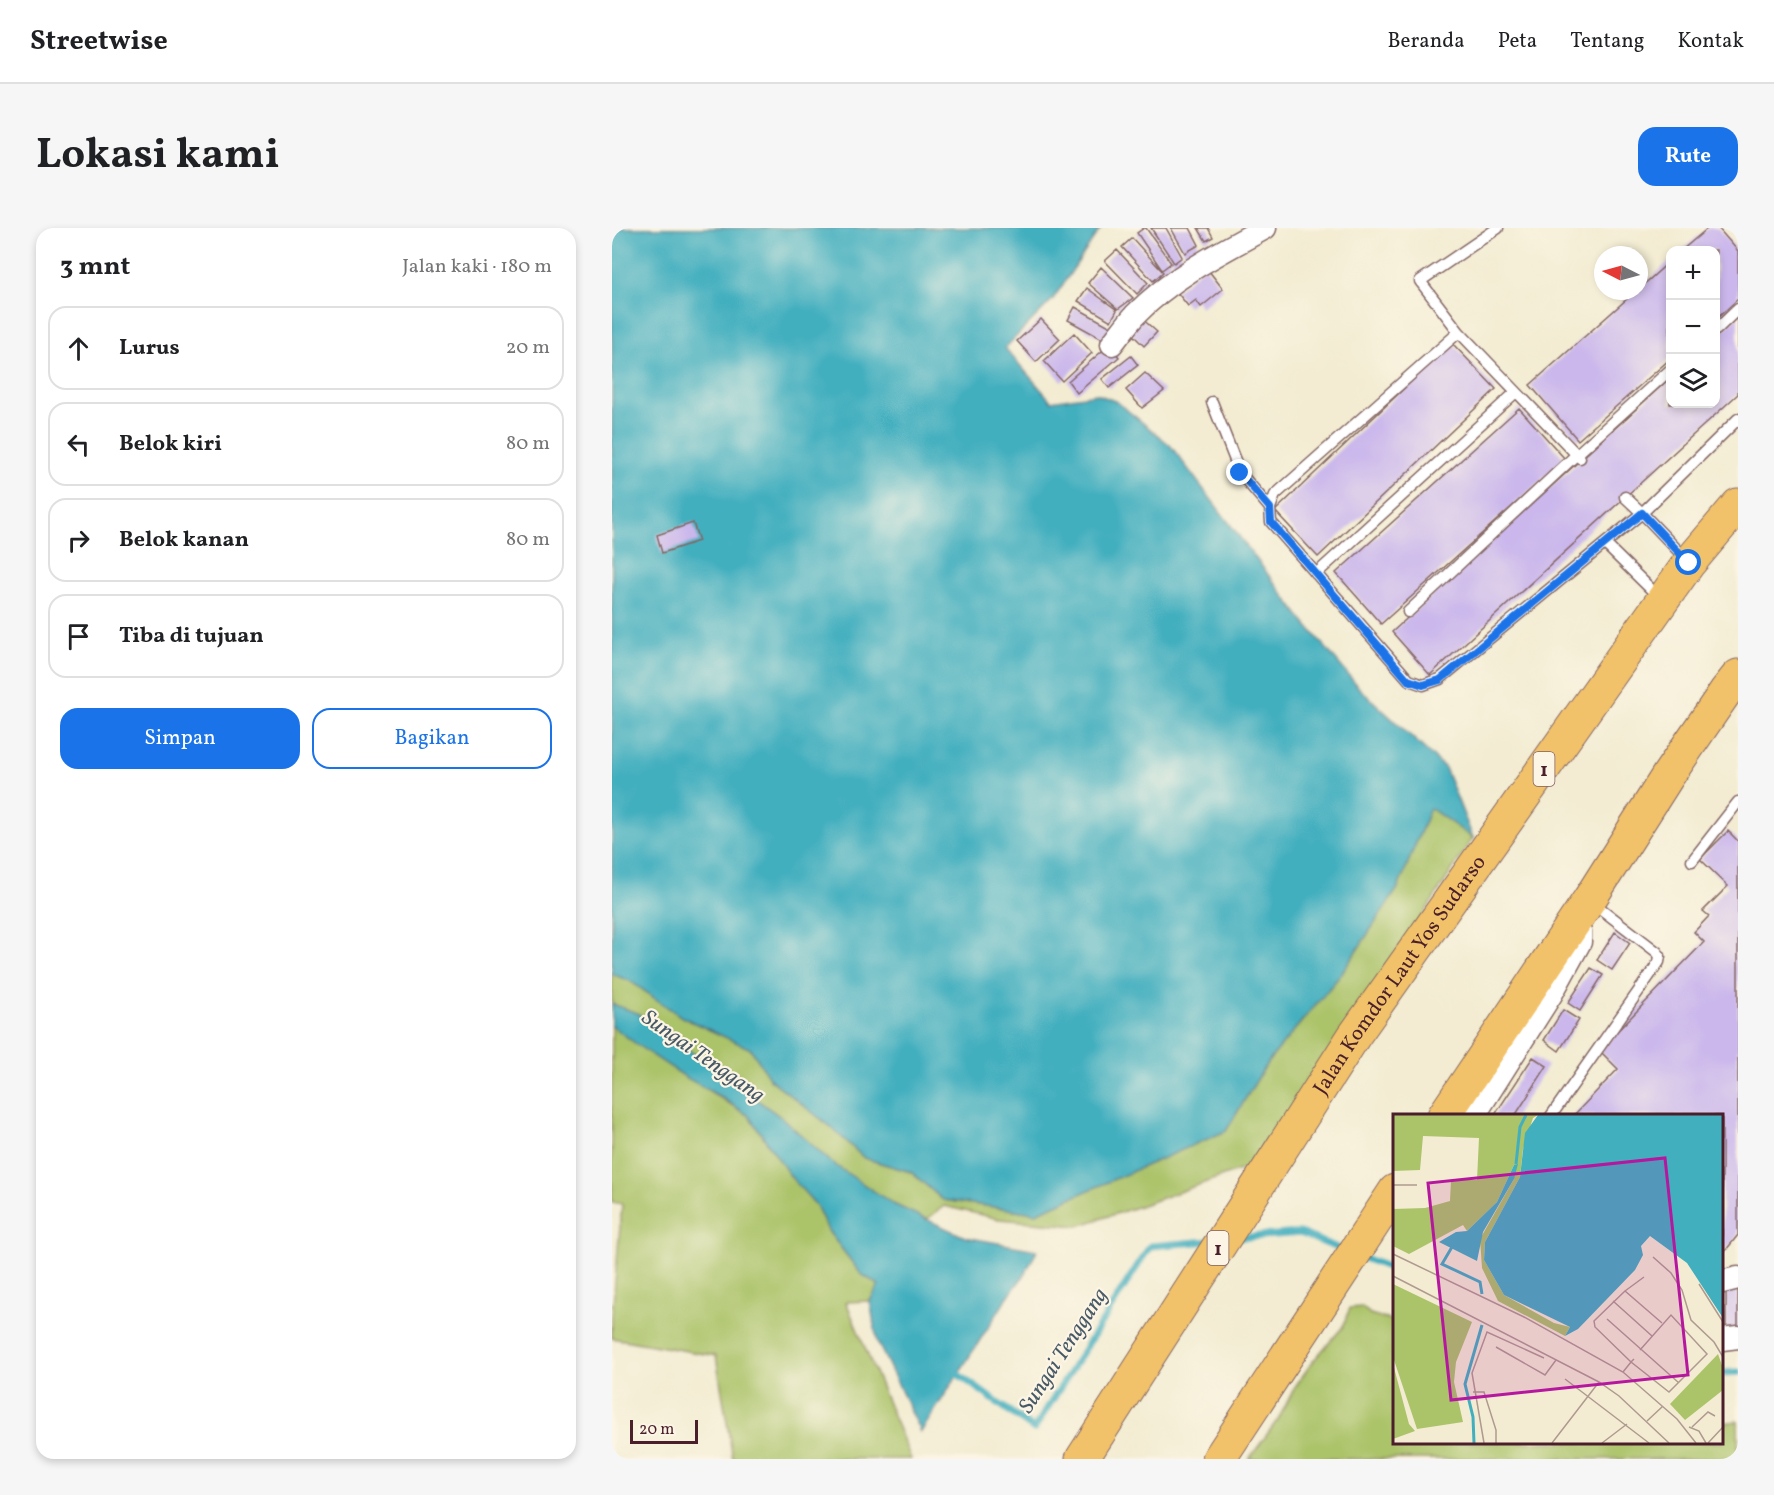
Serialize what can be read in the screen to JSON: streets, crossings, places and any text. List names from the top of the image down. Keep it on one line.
{"streets":{"highway":["1","Jalan Komdor Laut Yos Sudarso"]},"water":["Sungai Tenggang"],"scale_bar":"20 m","north":"left","page":{"header":"Streetwise","nav":["Beranda","Peta","Tentang","Kontak"],"title":"Lokasi kami","buttons":["Rute",["Simpan","Bagikan"]],"heading":["3 mnt","Jalan kaki · 180 m"],"map_buttons":["+","−"],"list":[["Lurus","20 m"],["Belok kiri","80 m"],["Belok kanan","80 m"],"Tiba di tujuan"],"scale":"20 m"}}
